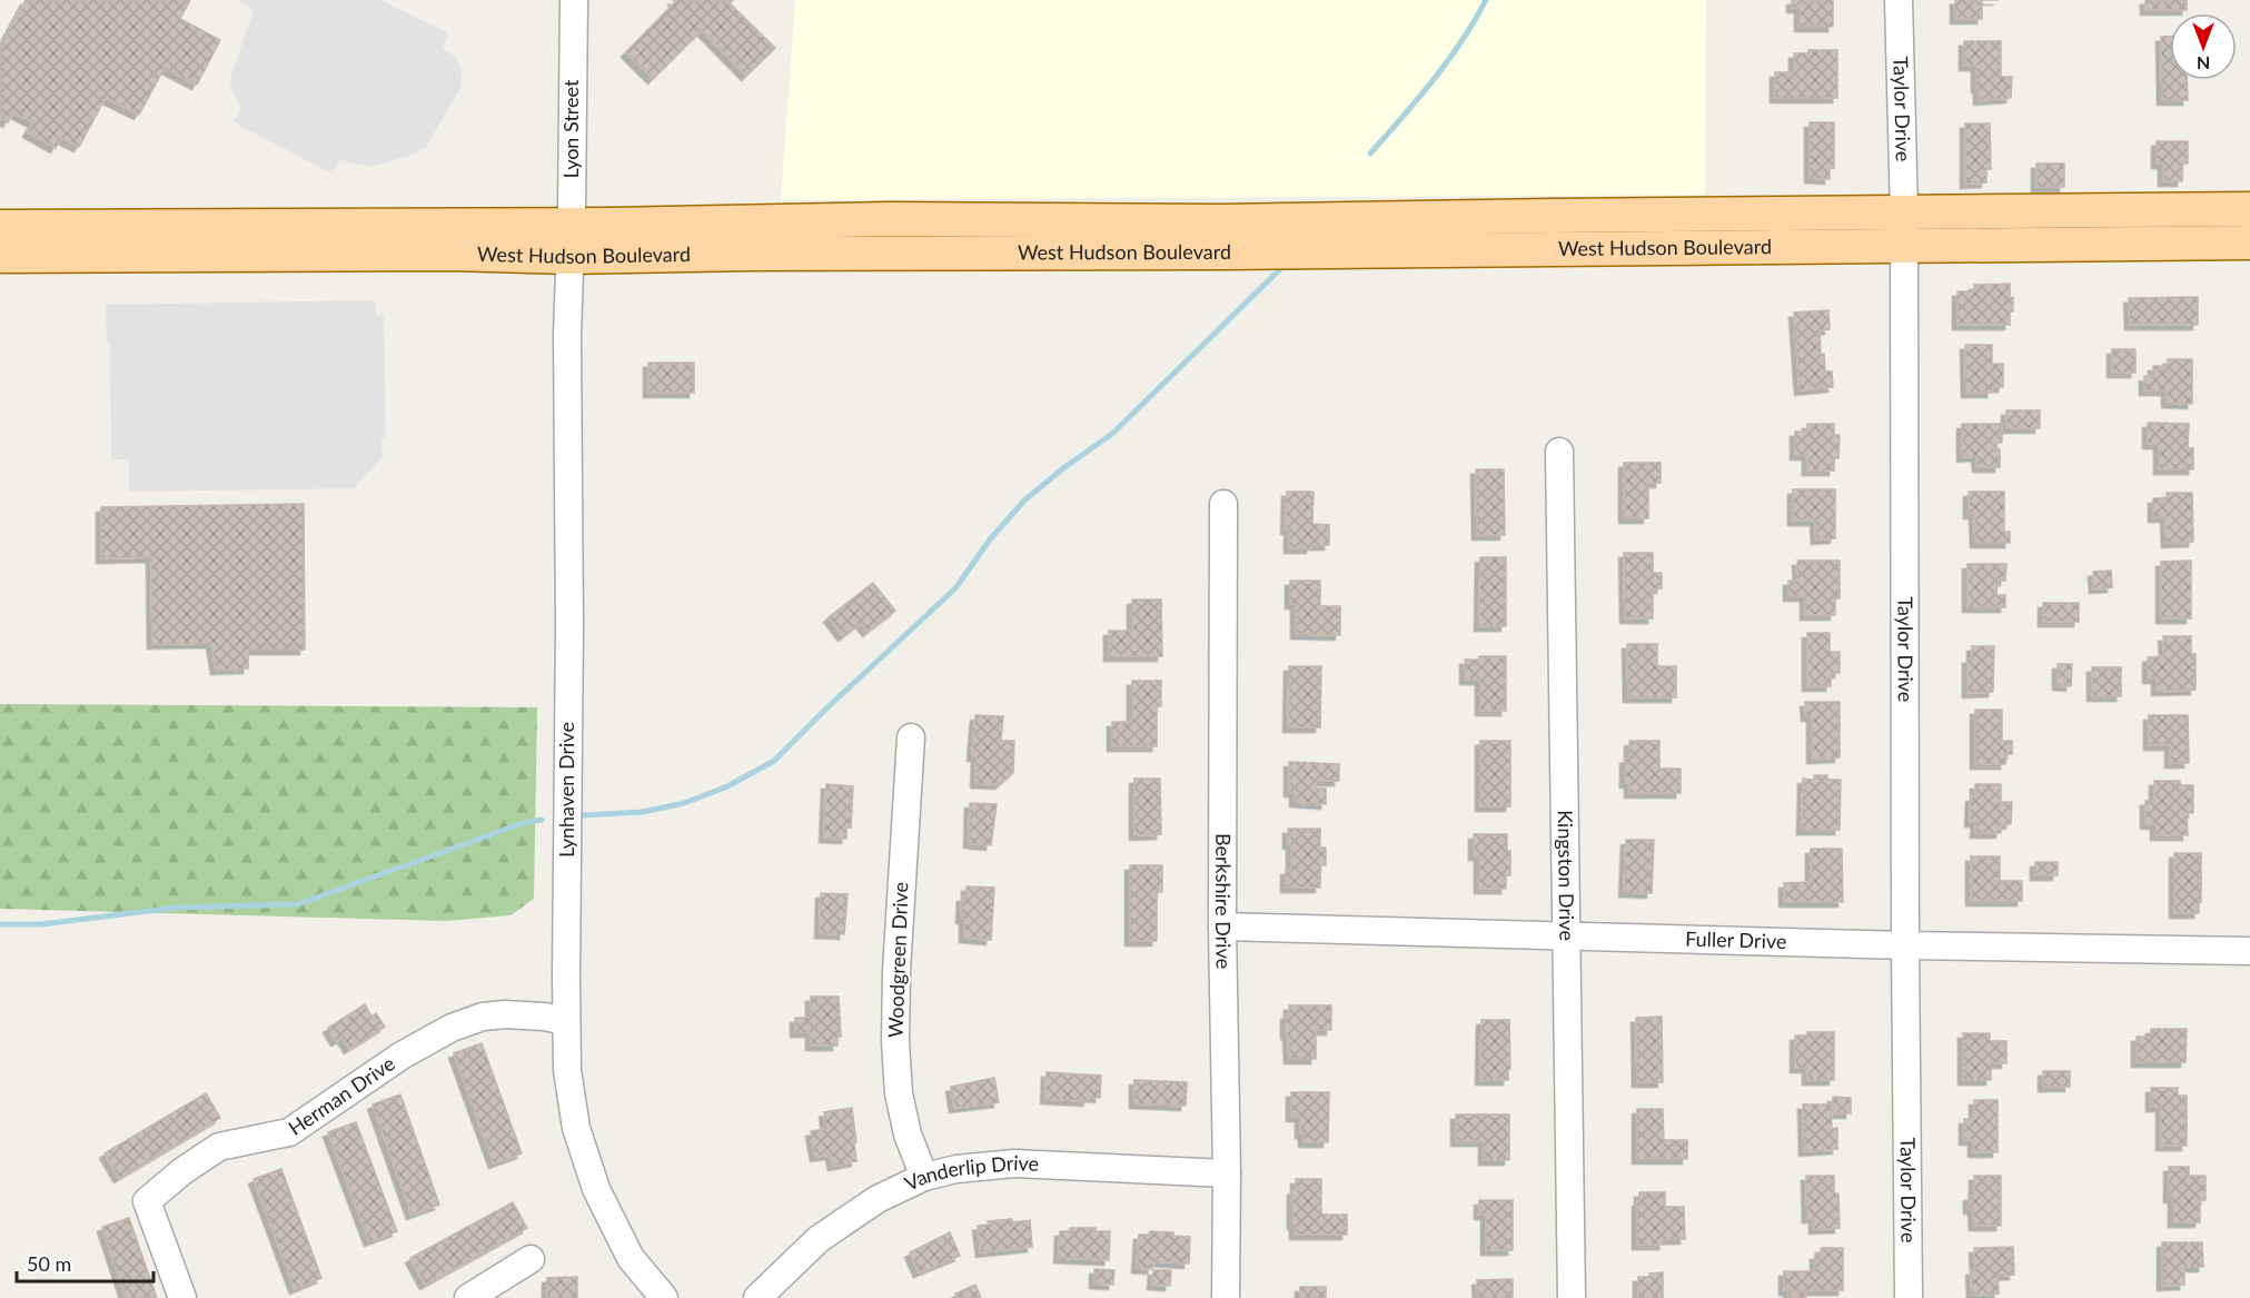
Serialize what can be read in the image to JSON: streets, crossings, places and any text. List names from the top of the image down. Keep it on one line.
{"streets":{"main road":["West Hudson Boulevard"],"street":["Taylor Drive","Lyon Street","Lynhaven Drive","Kingston Drive","Berkshire Drive","Fuller Drive","Woodgreen Drive","Herman Drive","Vanderlip Drive"]},"crossings":[["Taylor Drive","West Hudson Boulevard"],["Taylor Drive","Fuller Drive"],["Lyon Street","West Hudson Boulevard"],["Lyon Street","Lynhaven Drive"],["West Hudson Boulevard","Lynhaven Drive"],["Lynhaven Drive","Herman Drive"],["Kingston Drive","Fuller Drive"],["Berkshire Drive","Fuller Drive"],["Berkshire Drive","Vanderlip Drive"],["Woodgreen Drive","Vanderlip Drive"]],"scale_bar":"50 m","north":"bottom"}
